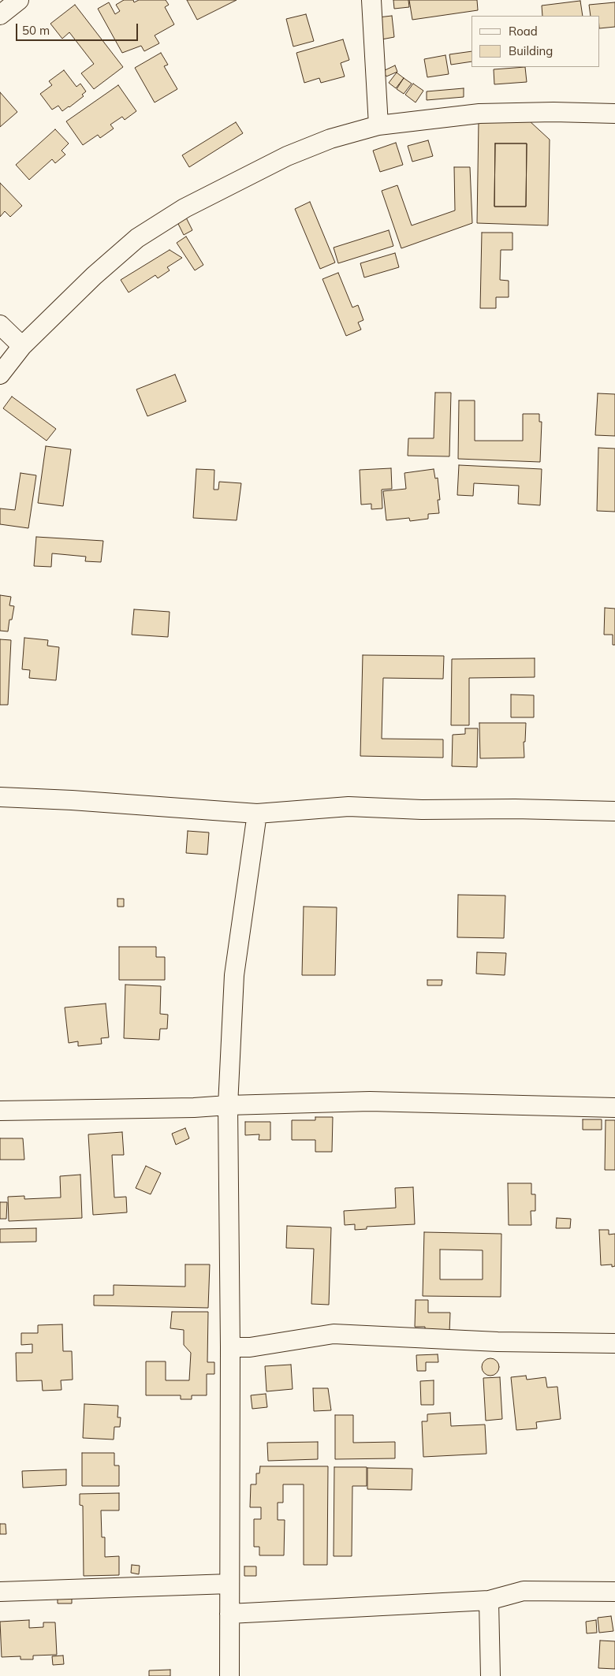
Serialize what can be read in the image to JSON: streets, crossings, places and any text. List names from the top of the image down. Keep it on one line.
{"legend":["Road","Building"],"scale_bar":"50 m"}
